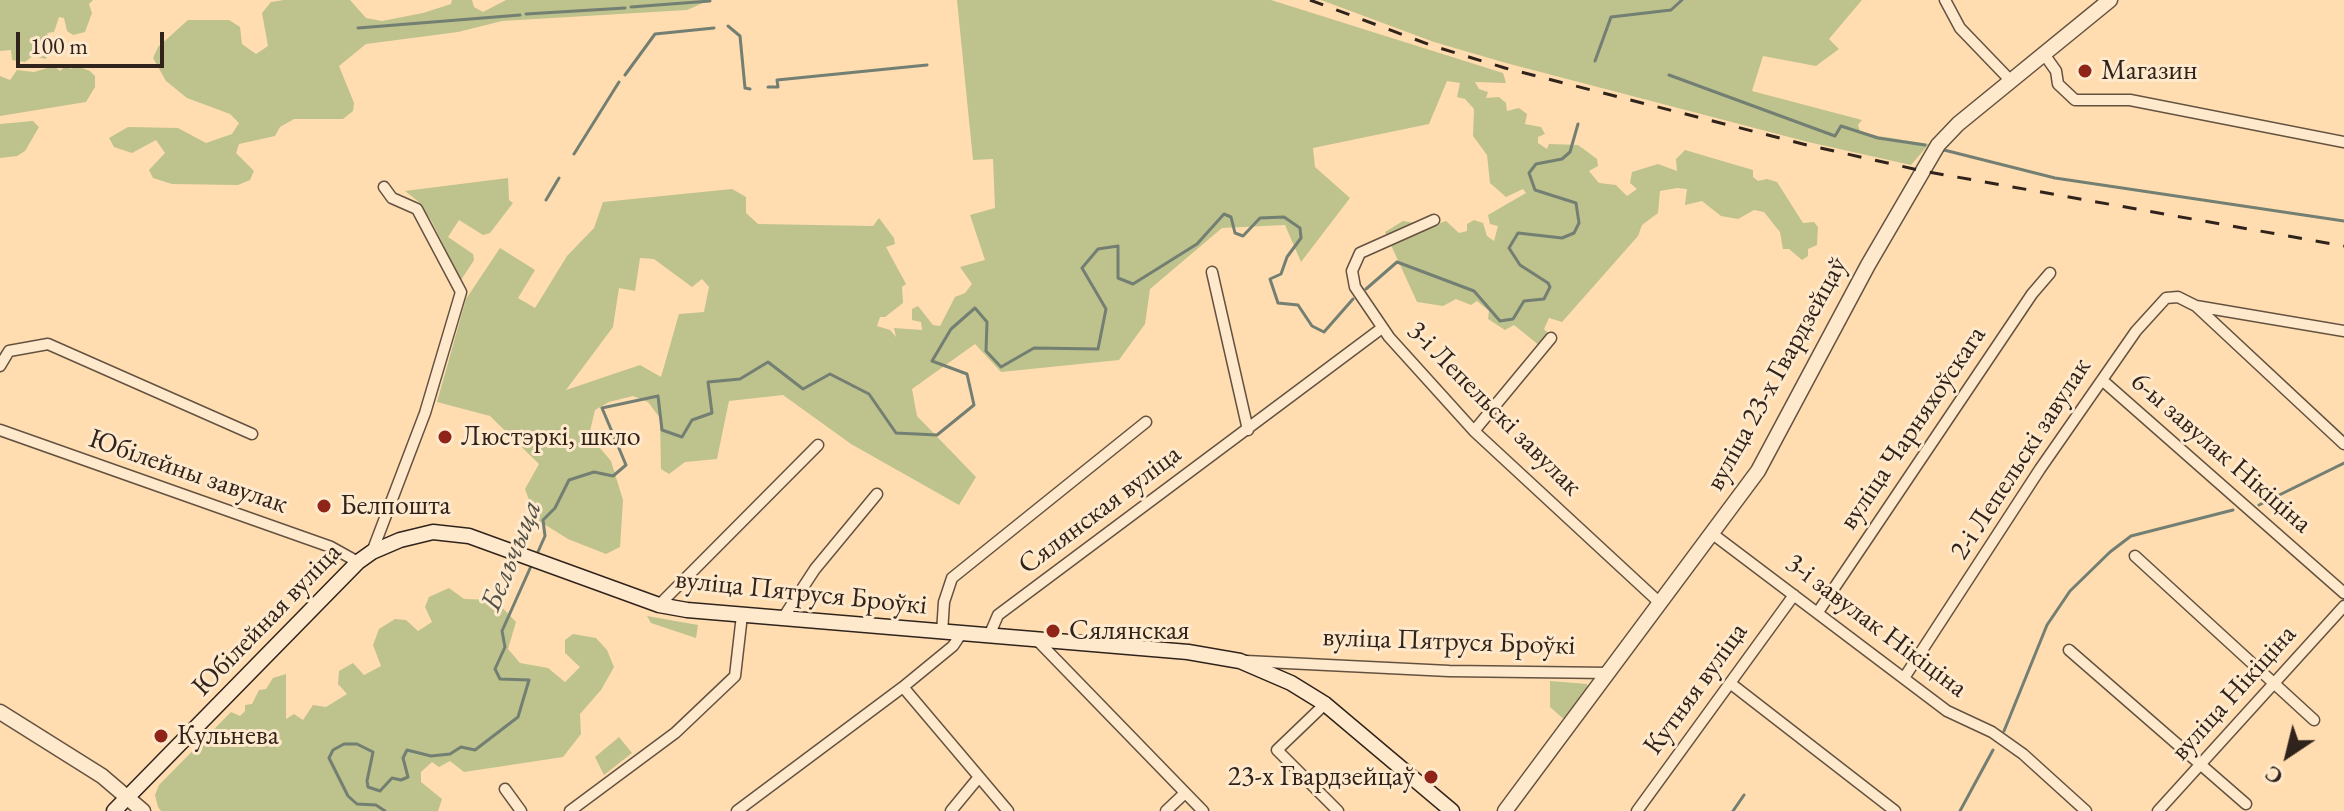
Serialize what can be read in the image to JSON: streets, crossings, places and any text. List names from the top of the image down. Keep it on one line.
{"streets":{"main road":["вуліца 23-х Гвардзейцаў","вуліца Пятруся Броўкі","Юбілейная вуліца"],"street":["3-і Лепельскі завулак","вуліца Чарняхоўскага","6-ы завулак Нікіціна","2-і Лепельскі завулак","Юбілейны завулак","Сялянская вуліца","3-і завулак Нікіціна","Кутняя вуліца","вуліца Нікіціна"]},"crossings":[["вуліца 23-х Гвардзейцаў","3-і Лепельскі завулак"],["вуліца 23-х Гвардзейцаў","вуліца Пятруся Броўкі"],["вуліца 23-х Гвардзейцаў","3-і завулак Нікіціна"],["3-і Лепельскі завулак","Сялянская вуліца"],["вуліца Чарняхоўскага","3-і завулак Нікіціна"],["6-ы завулак Нікіціна","2-і Лепельскі завулак"],["2-і Лепельскі завулак","3-і завулак Нікіціна"],["Юбілейны завулак","Юбілейная вуліца"],["Сялянская вуліца","вуліца Пятруся Броўкі"],["вуліца Пятруся Броўкі","Юбілейная вуліца"],["3-і завулак Нікіціна","Кутняя вуліца"]],"water":["Бельчыца"],"places":["Магазин","Люстэркі, шкло","Белпошта","Сялянская","Кульнева","23-х Гвардзейцаў"],"scale_bar":"100 m","north":"bottom left"}
